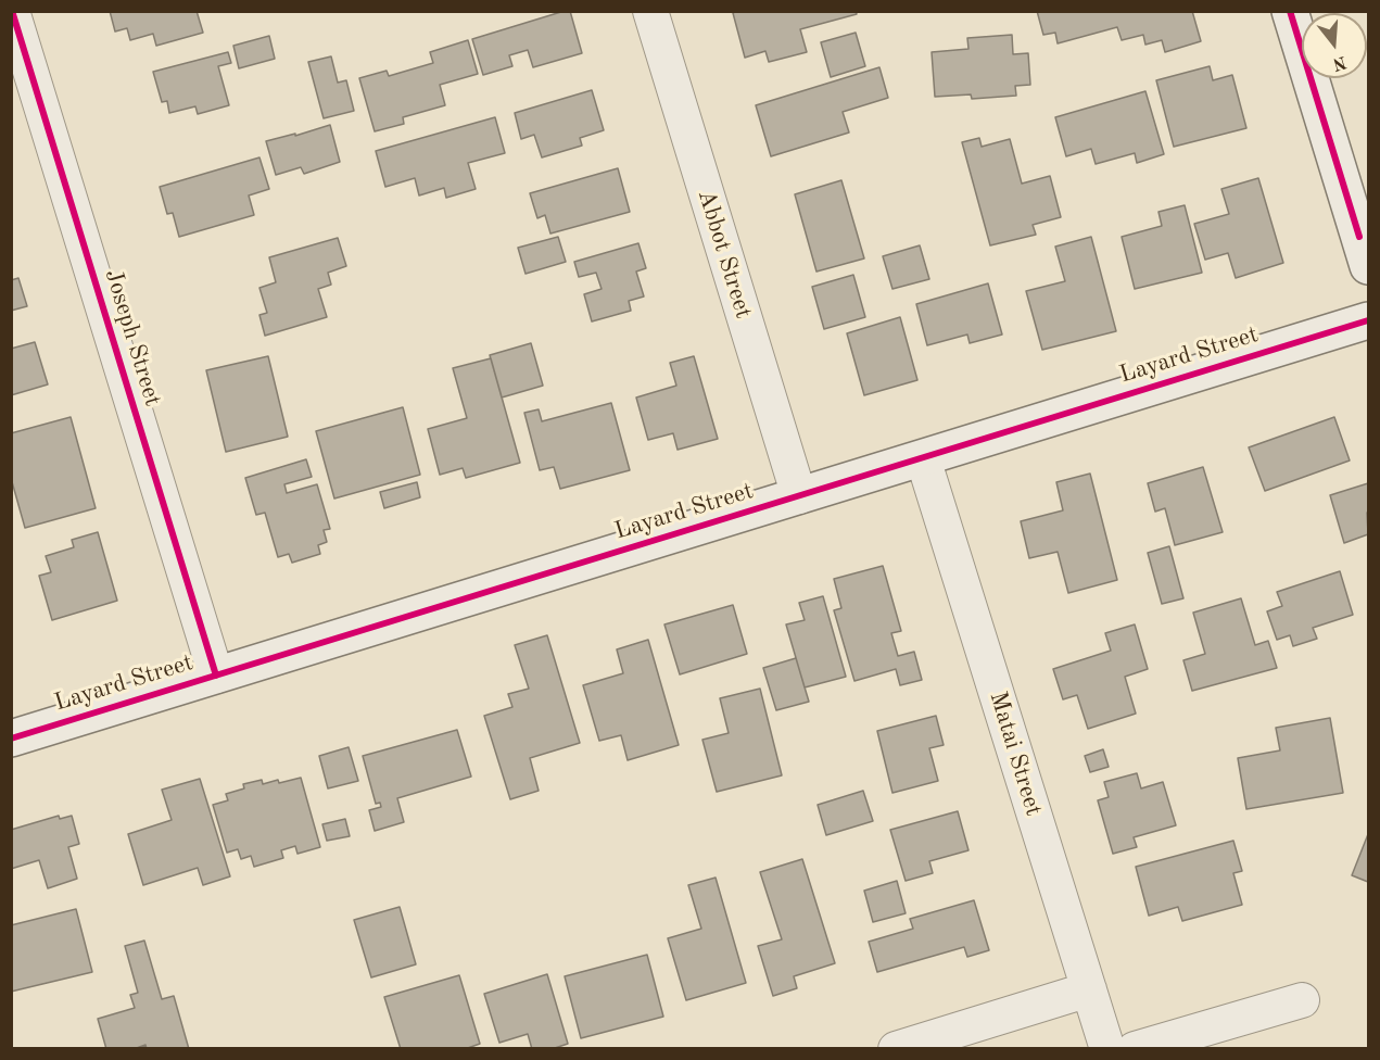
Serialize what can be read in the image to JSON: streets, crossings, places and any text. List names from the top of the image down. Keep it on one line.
{"streets":{"street":["Abbot Street","Joseph Street","Layard Street","Matai Street"]},"crossings":[["Abbot Street","Layard Street"],["Joseph Street","Layard Street"],["Layard Street","Matai Street"]],"north":"bottom"}
